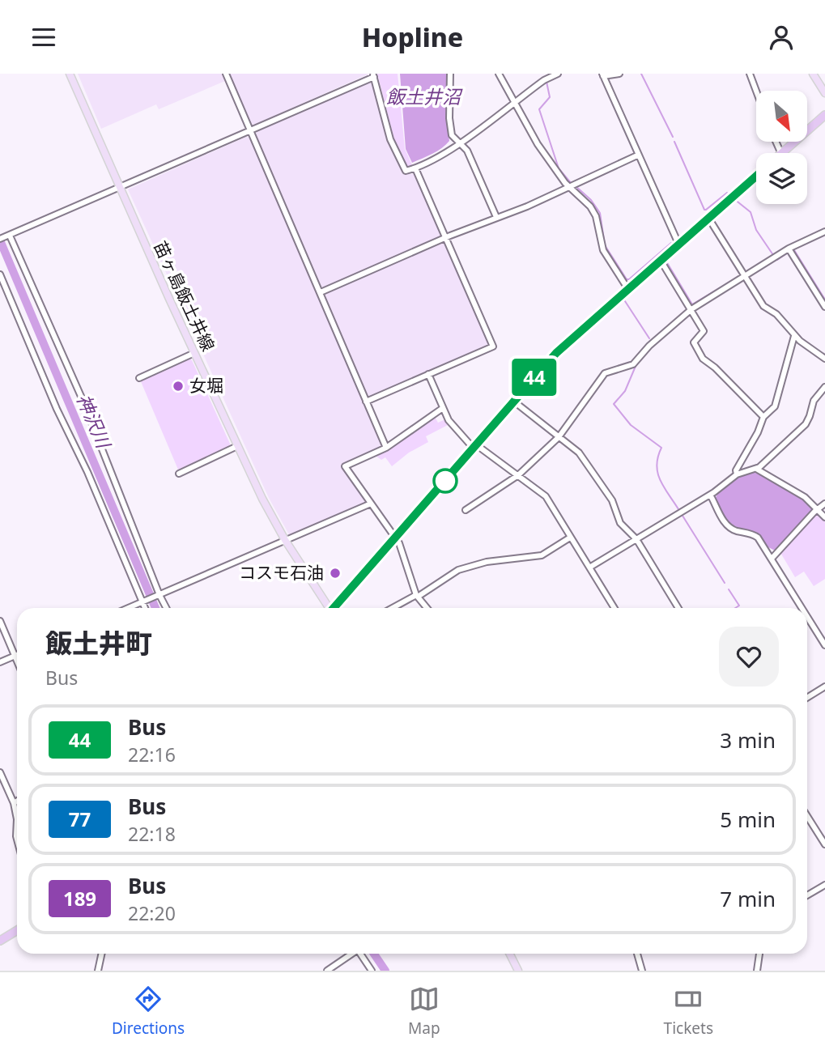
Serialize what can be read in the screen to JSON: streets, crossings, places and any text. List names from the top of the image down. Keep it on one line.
{"streets":{"main road":["苗ヶ島飯土井線"]},"water":["飯土井沼","神沢川"],"places":["女堀","コスモ石油"],"lines":["bus line 44"],"north":"bottom right","page":{"header":"Hopline","on_map":"44","heading":["飯土井町","Bus"],"list":[{"mark":"44","name":"Bus","note":"22:16","value":"3 min"},{"mark":"77","name":"Bus","note":"22:18","value":"5 min"},{"mark":"189","name":"Bus","note":"22:20","value":"7 min"}],"tabs":["Directions","Map","Tickets"]}}
